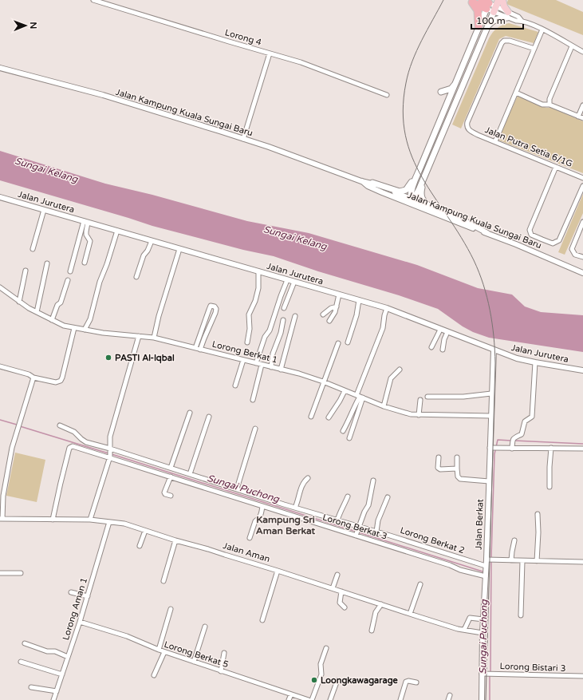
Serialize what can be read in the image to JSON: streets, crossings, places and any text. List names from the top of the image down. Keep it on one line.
{"streets":{"street":["Lorong 4","Jalan Kampung Kuala Sungai Baru","Jalan Putra Setia 6/1G","Jalan Jurutera","Lorong Berkat 1","Jalan Berkat","Lorong Berkat 3","Lorong Berkat 2","Jalan Aman","Lorong Aman 1","Lorong Berkat 5","Lorong Bistari 3"]},"crossings":[["Jalan Jurutera","Jalan Berkat"],["Lorong Berkat 1","Jalan Berkat"],["Jalan Berkat","Lorong Berkat 3"],["Jalan Berkat","Lorong Berkat 2"],["Jalan Berkat","Jalan Aman"],["Jalan Berkat","Lorong Bistari 3"],["Lorong Berkat 3","Lorong Berkat 2"],["Jalan Aman","Lorong Aman 1"],["Lorong Aman 1","Lorong Berkat 5"]],"districts":["Kampung Sri Aman Berkat"],"water":["Sungai Kelang","Sungai Puchong"],"places":["PASTI Al-Iqbal","Loongkawagarage"],"scale_bar":"100 m","north":"right"}
